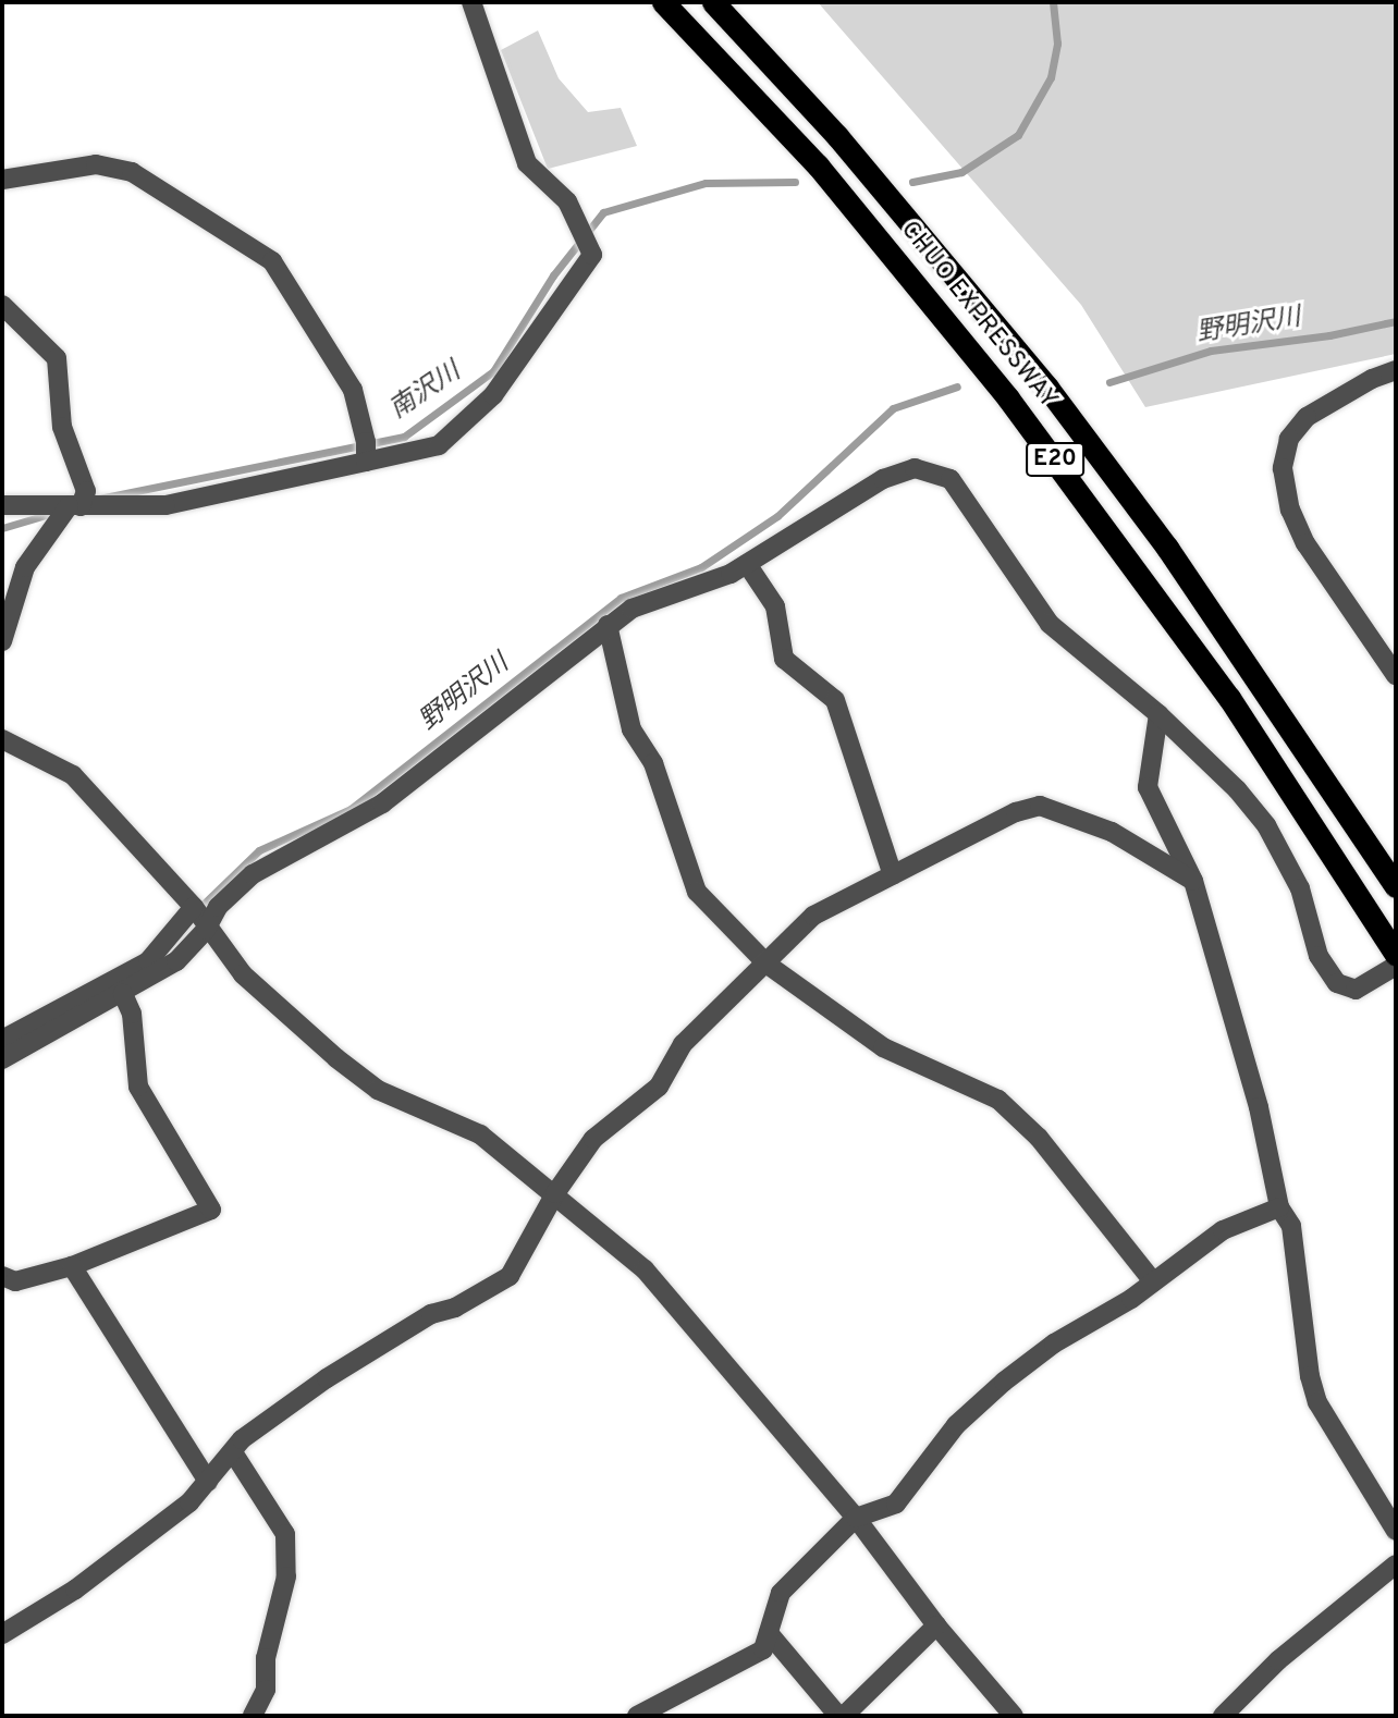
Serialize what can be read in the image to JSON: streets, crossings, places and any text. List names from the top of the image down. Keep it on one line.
{"streets":{"highway":["CHUO EXPRESSWAY","E20"]},"water":["野明沢川","南沢川"]}
